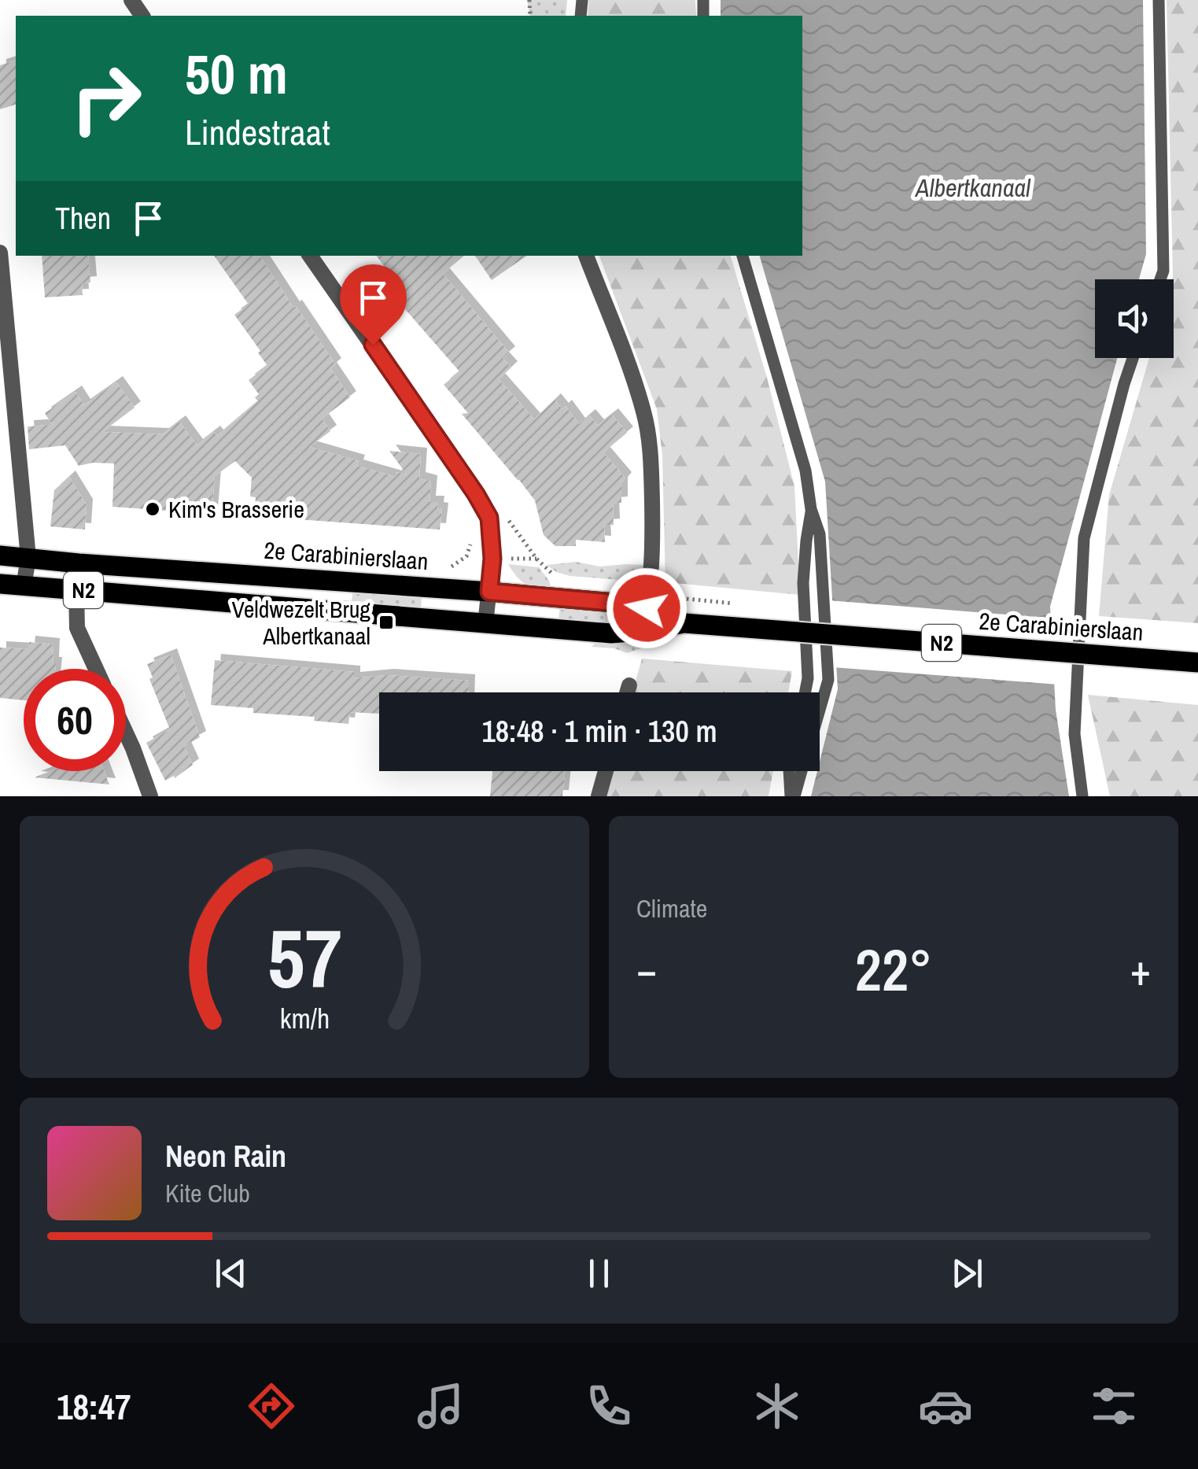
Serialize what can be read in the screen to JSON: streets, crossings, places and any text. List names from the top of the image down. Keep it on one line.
{"streets":{"main road":["2e Carabinierslaan","N2"]},"water":["Albertkanaal"],"places":{"other":["Kim's Brasserie"],"transit":["Veldwezelt Brug Albertkanaal"]},"page":{"turn":["50 m","Lindestraat"],"then":"Then","limit":"60","trip":"18:48 · 1 min · 130 m","tile":"Climate","heat":["−","22°","+"],"song":["Neon Rain","Kite Club"],"tabs":"18:47","gauge":["57","km/h"]}}
